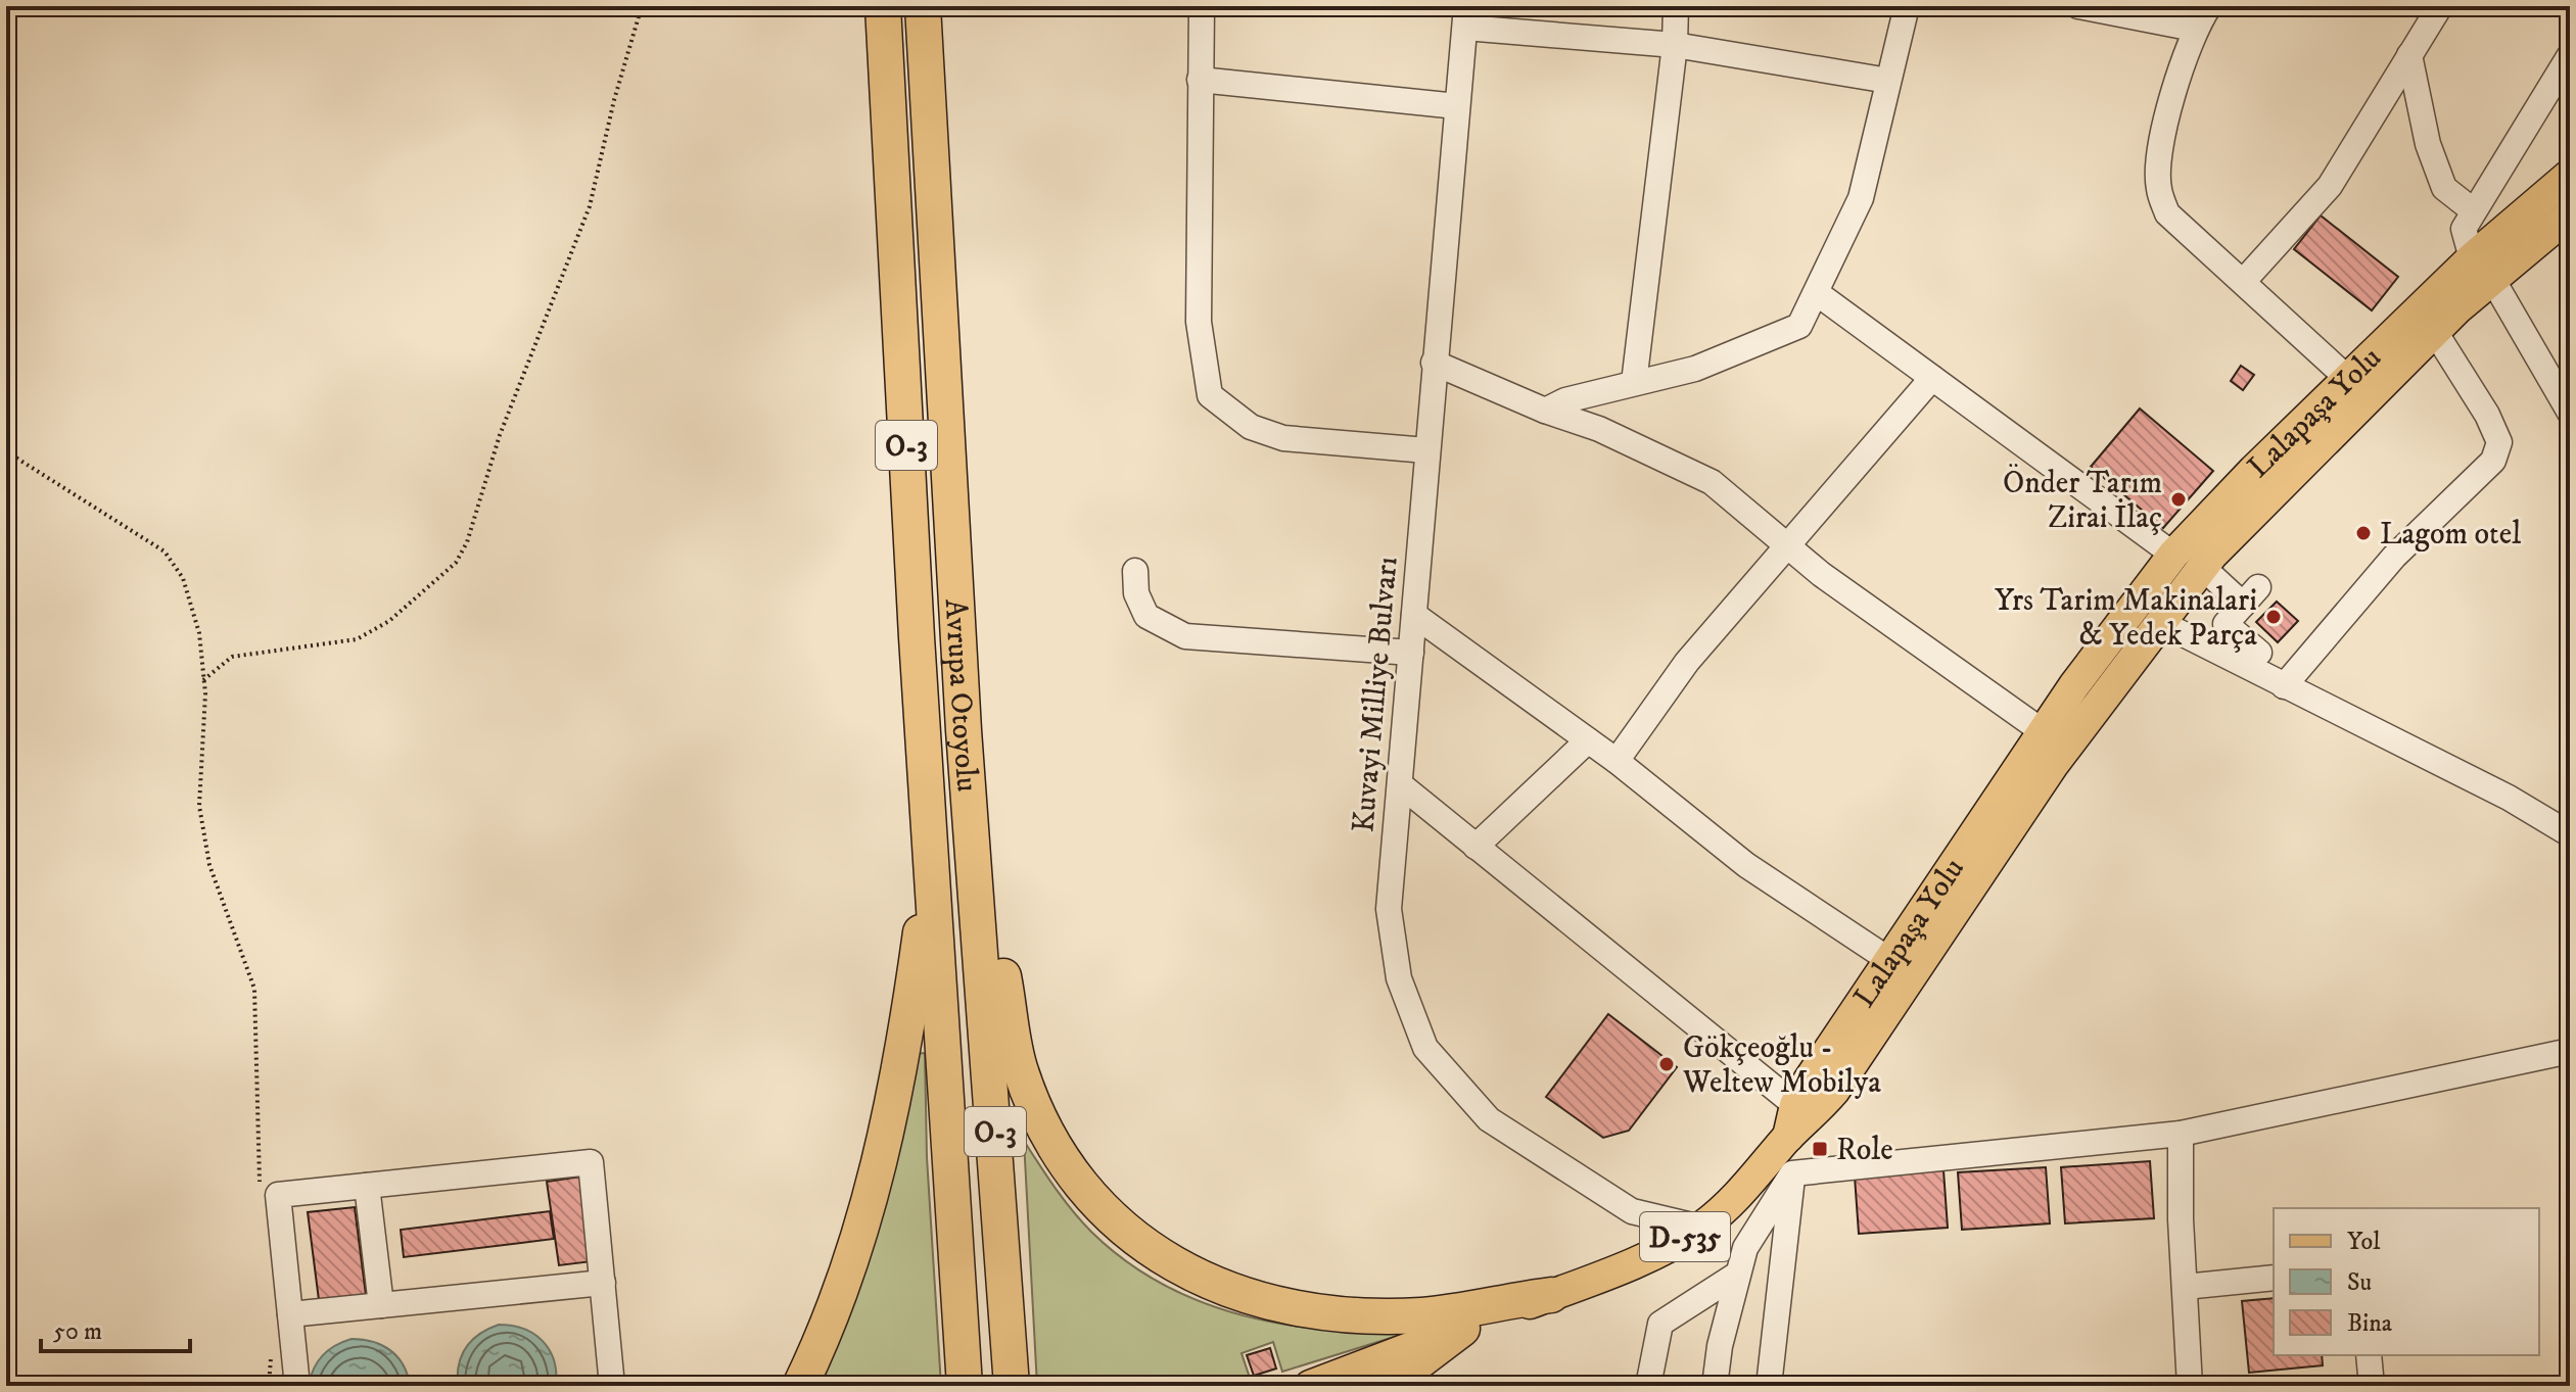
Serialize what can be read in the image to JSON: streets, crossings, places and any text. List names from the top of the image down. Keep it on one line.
{"streets":{"highway":["O-3","Avrupa Otoyolu"],"main road":["Lalapaşa Yolu","D-535"],"street":["Kuvayi Milliye Bulvarı"]},"crossings":[["Lalapaşa Yolu","D-535"],["Kuvayi Milliye Bulvarı","D-535"]],"places":{"other":["Önder Tarım Zirai İlaç","Lagom otel","Yrs Tarim Makinalari & Yedek Parça","Gökçeoğlu - Weltew Mobilya"],"transit":["Role"]},"legend":["Yol","Su","Bina"],"scale_bar":"50 m"}
